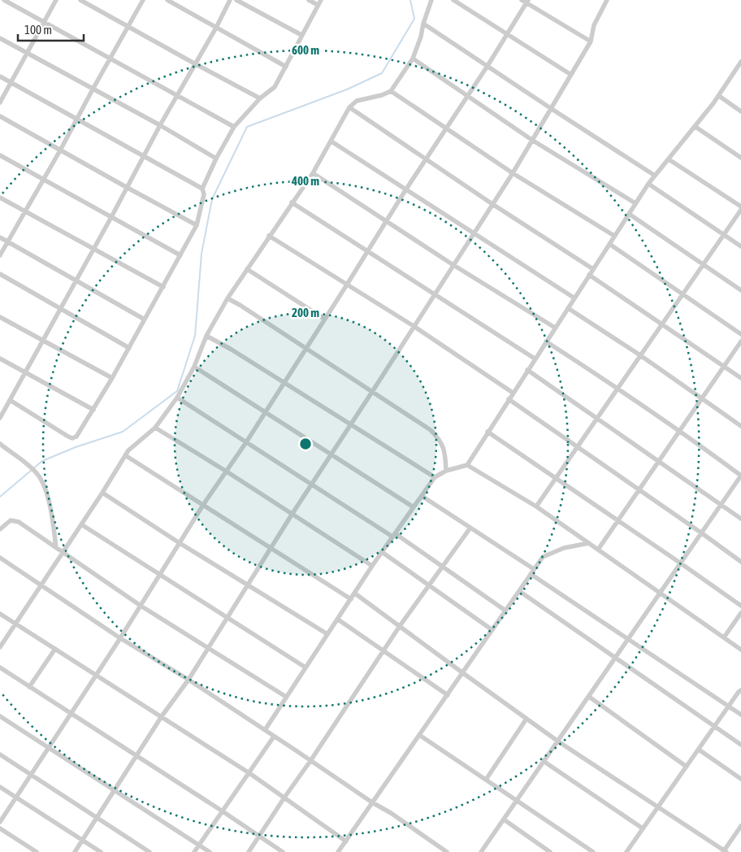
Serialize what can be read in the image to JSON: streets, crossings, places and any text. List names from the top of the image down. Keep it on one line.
{"scale_bar":"100 m","rings":["600 m","400 m","200 m"]}
